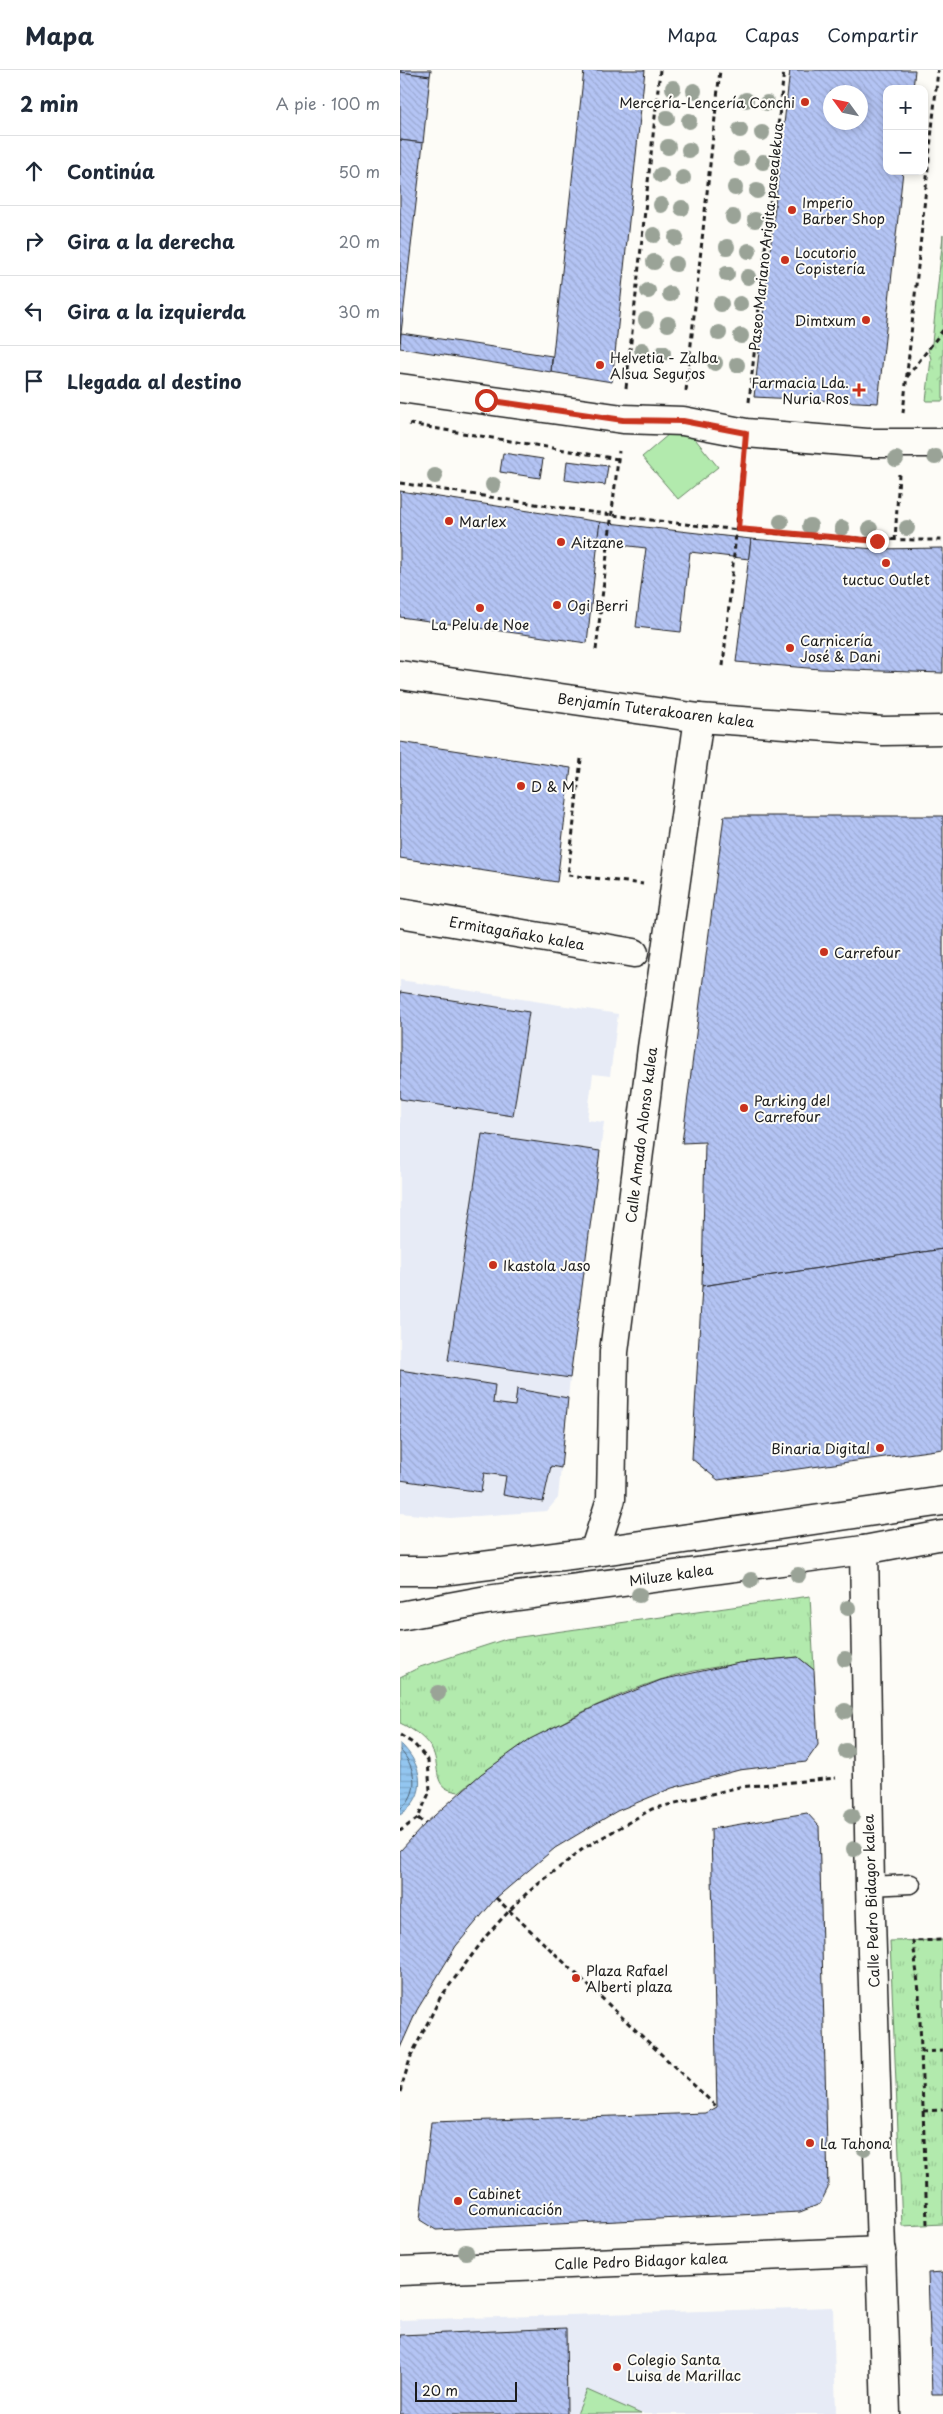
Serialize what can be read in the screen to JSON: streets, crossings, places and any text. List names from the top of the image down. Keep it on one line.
{"streets":{"street":["Benjamín Tuterakoaren kalea","Ermitagañako kalea","Calle Amado Alonso kalea","Miluze kalea","Calle Pedro Bidagor kalea"],"path":["Paseo Mariano Arigita pasealekua"]},"crossings":[["Benjamín Tuterakoaren kalea","Calle Amado Alonso kalea"],["Miluze kalea","Calle Pedro Bidagor kalea"]],"places":{"other":["Mercería-Lencería Conchi","Imperio Barber Shop","Locutorio Copistería","Dimtxum","Helvetia - Zalba Alsua Seguros","Marlex","Aitzane","tuctuc Outlet","Ogi Berri","La Pelu de Noe","Carnicería José & Dani","D & M","Carrefour","Parking del Carrefour","Ikastola Jaso","Binaria Digital","Plaza Rafael Alberti plaza","La Tahona","Cabinet Comunicación","Colegio Santa Luisa de Marillac"],"health":["Farmacia Lda. Nuria Ros"]},"scale_bar":"20 m","north":"top left","page":{"header":"Mapa","nav":["Mapa","Capas","Compartir"],"heading":["2 min","A pie · 100 m"],"map_buttons":["+","−"],"list":[["Continúa","50 m"],["Gira a la derecha","20 m"],["Gira a la izquierda","30 m"],"Llegada al destino"],"scale":"20 m"}}
